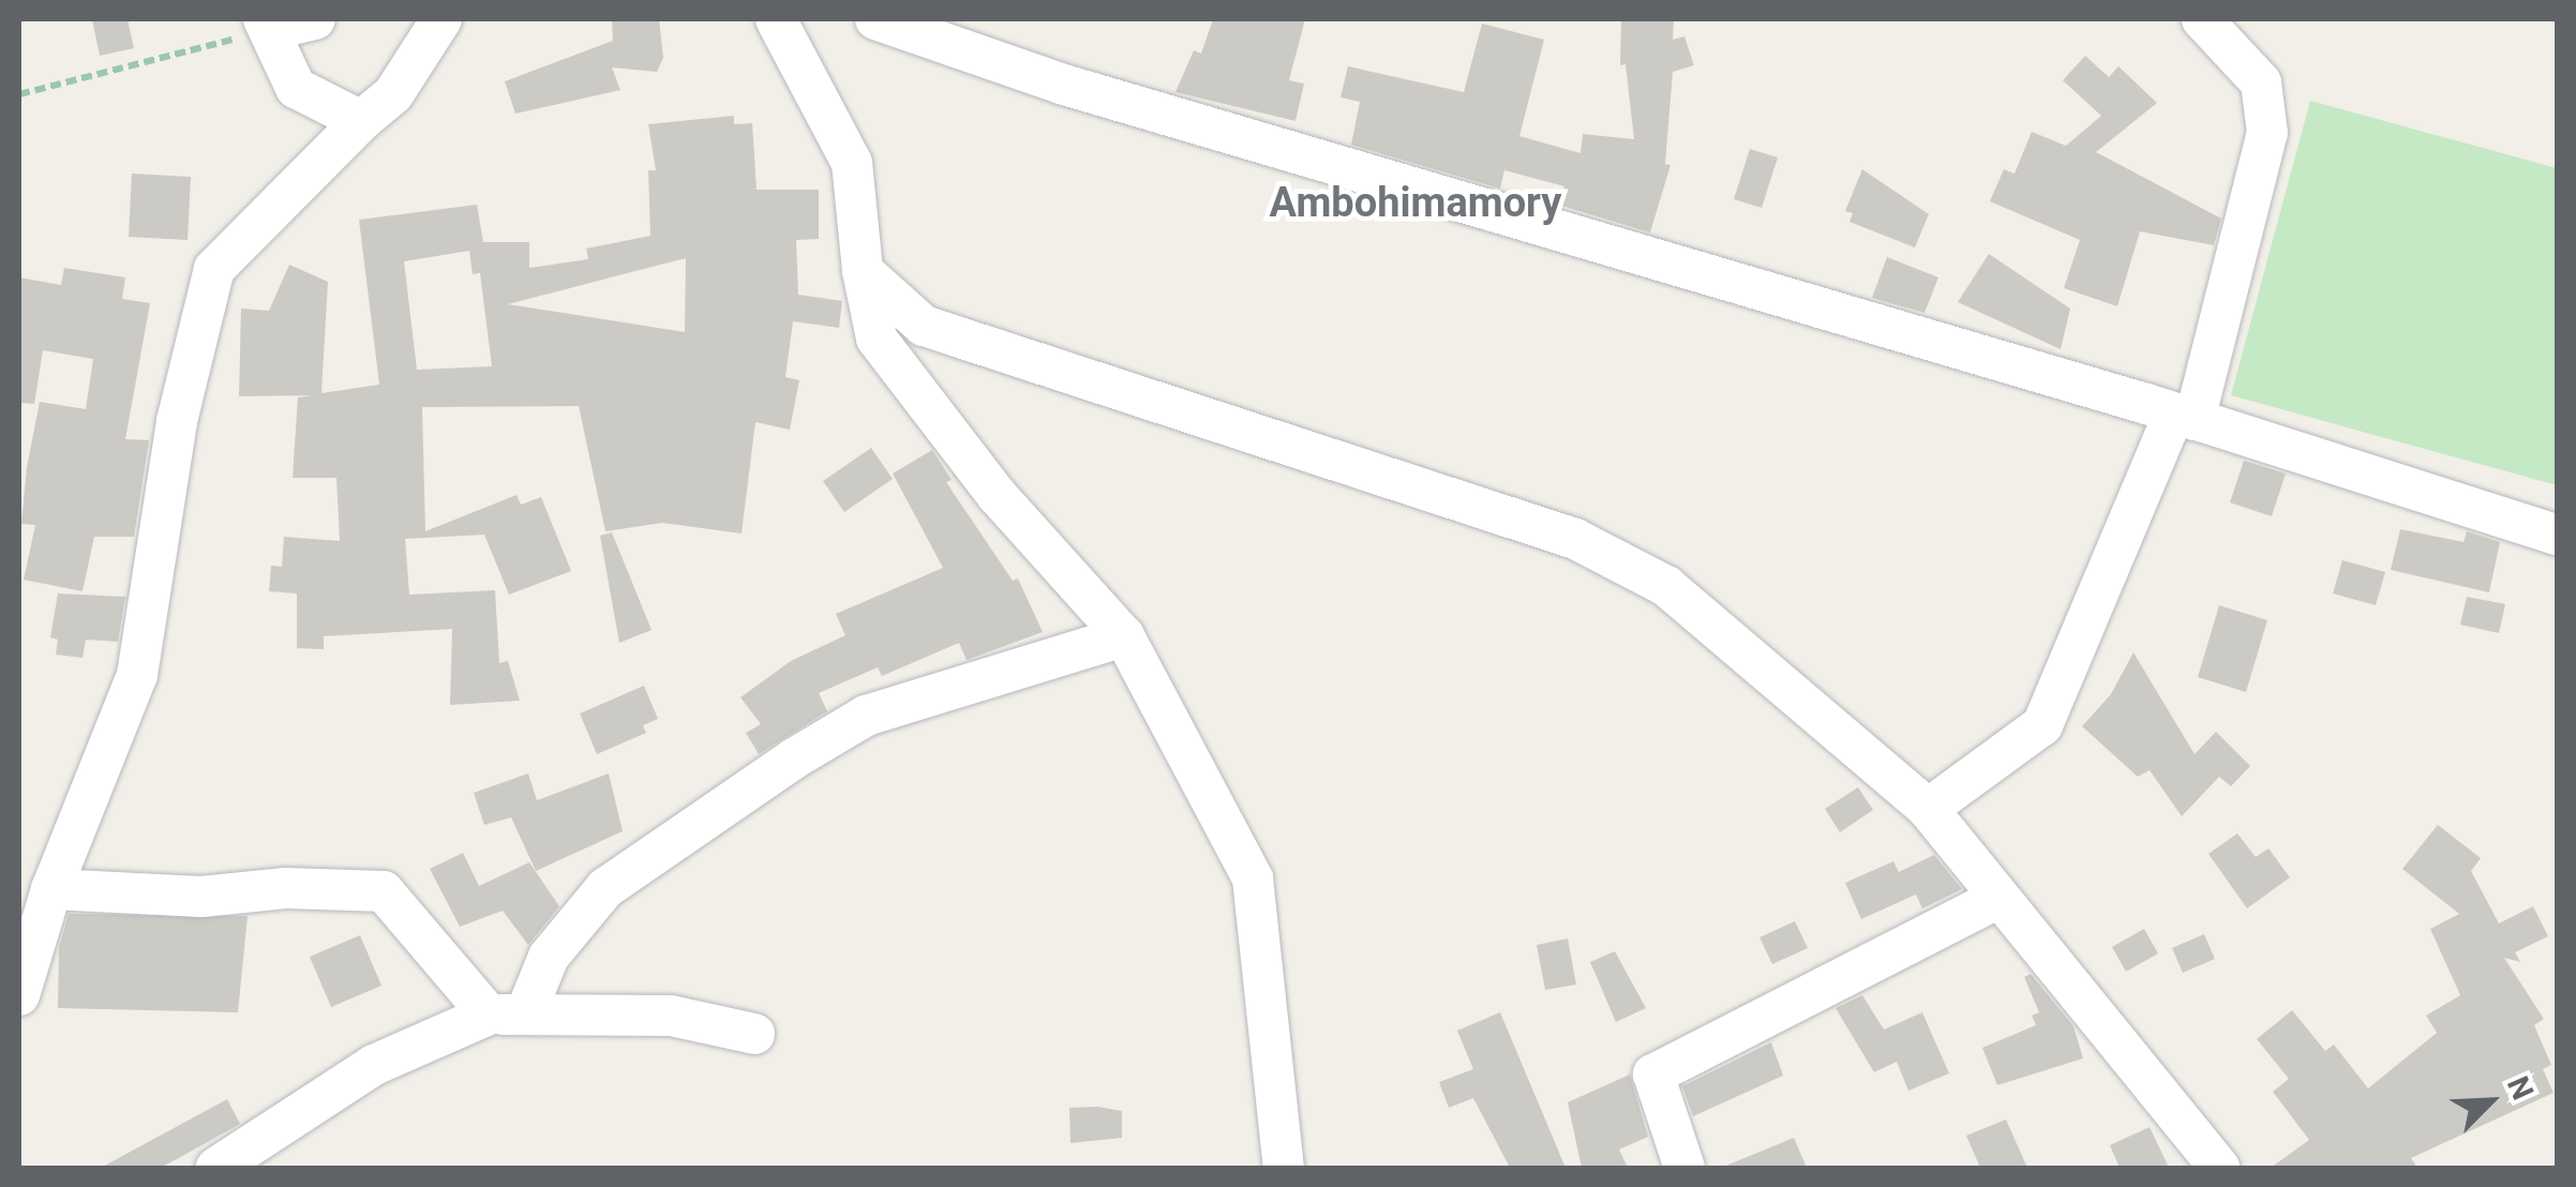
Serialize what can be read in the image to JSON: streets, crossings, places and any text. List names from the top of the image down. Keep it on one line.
{"districts":["Ambohimamory"],"north":"top right"}
